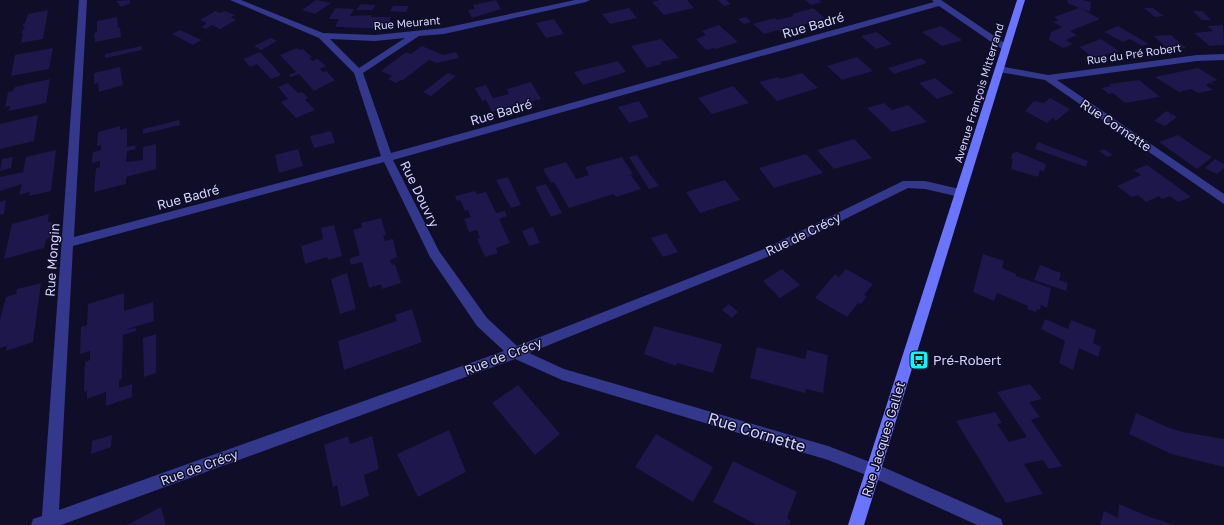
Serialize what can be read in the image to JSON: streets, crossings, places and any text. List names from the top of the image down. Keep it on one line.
{"streets":{"main road":["Avenue François Mitterrand","Rue Jacques Gallet"],"street":["Rue Meurant","Rue Badré","Rue du Pré Robert","Rue Cornette","Rue Douvry","Rue de Crécy","Rue Mongin"]},"crossings":[["Rue Meurant","Rue Douvry"],["Rue Badré","Rue Douvry"],["Rue Badré","Rue Mongin"],["Rue du Pré Robert","Rue Cornette"],["Avenue François Mitterrand","Rue Cornette"],["Avenue François Mitterrand","Rue de Crécy"],["Avenue François Mitterrand","Rue Jacques Gallet"],["Rue Cornette","Rue Douvry"],["Rue Cornette","Rue de Crécy"],["Rue Cornette","Rue Jacques Gallet"],["Rue Douvry","Rue de Crécy"],["Rue de Crécy","Rue Mongin"],["Rue de Crécy","Rue Jacques Gallet"]],"places":{"bus stop":["Pré-Robert"]}}
